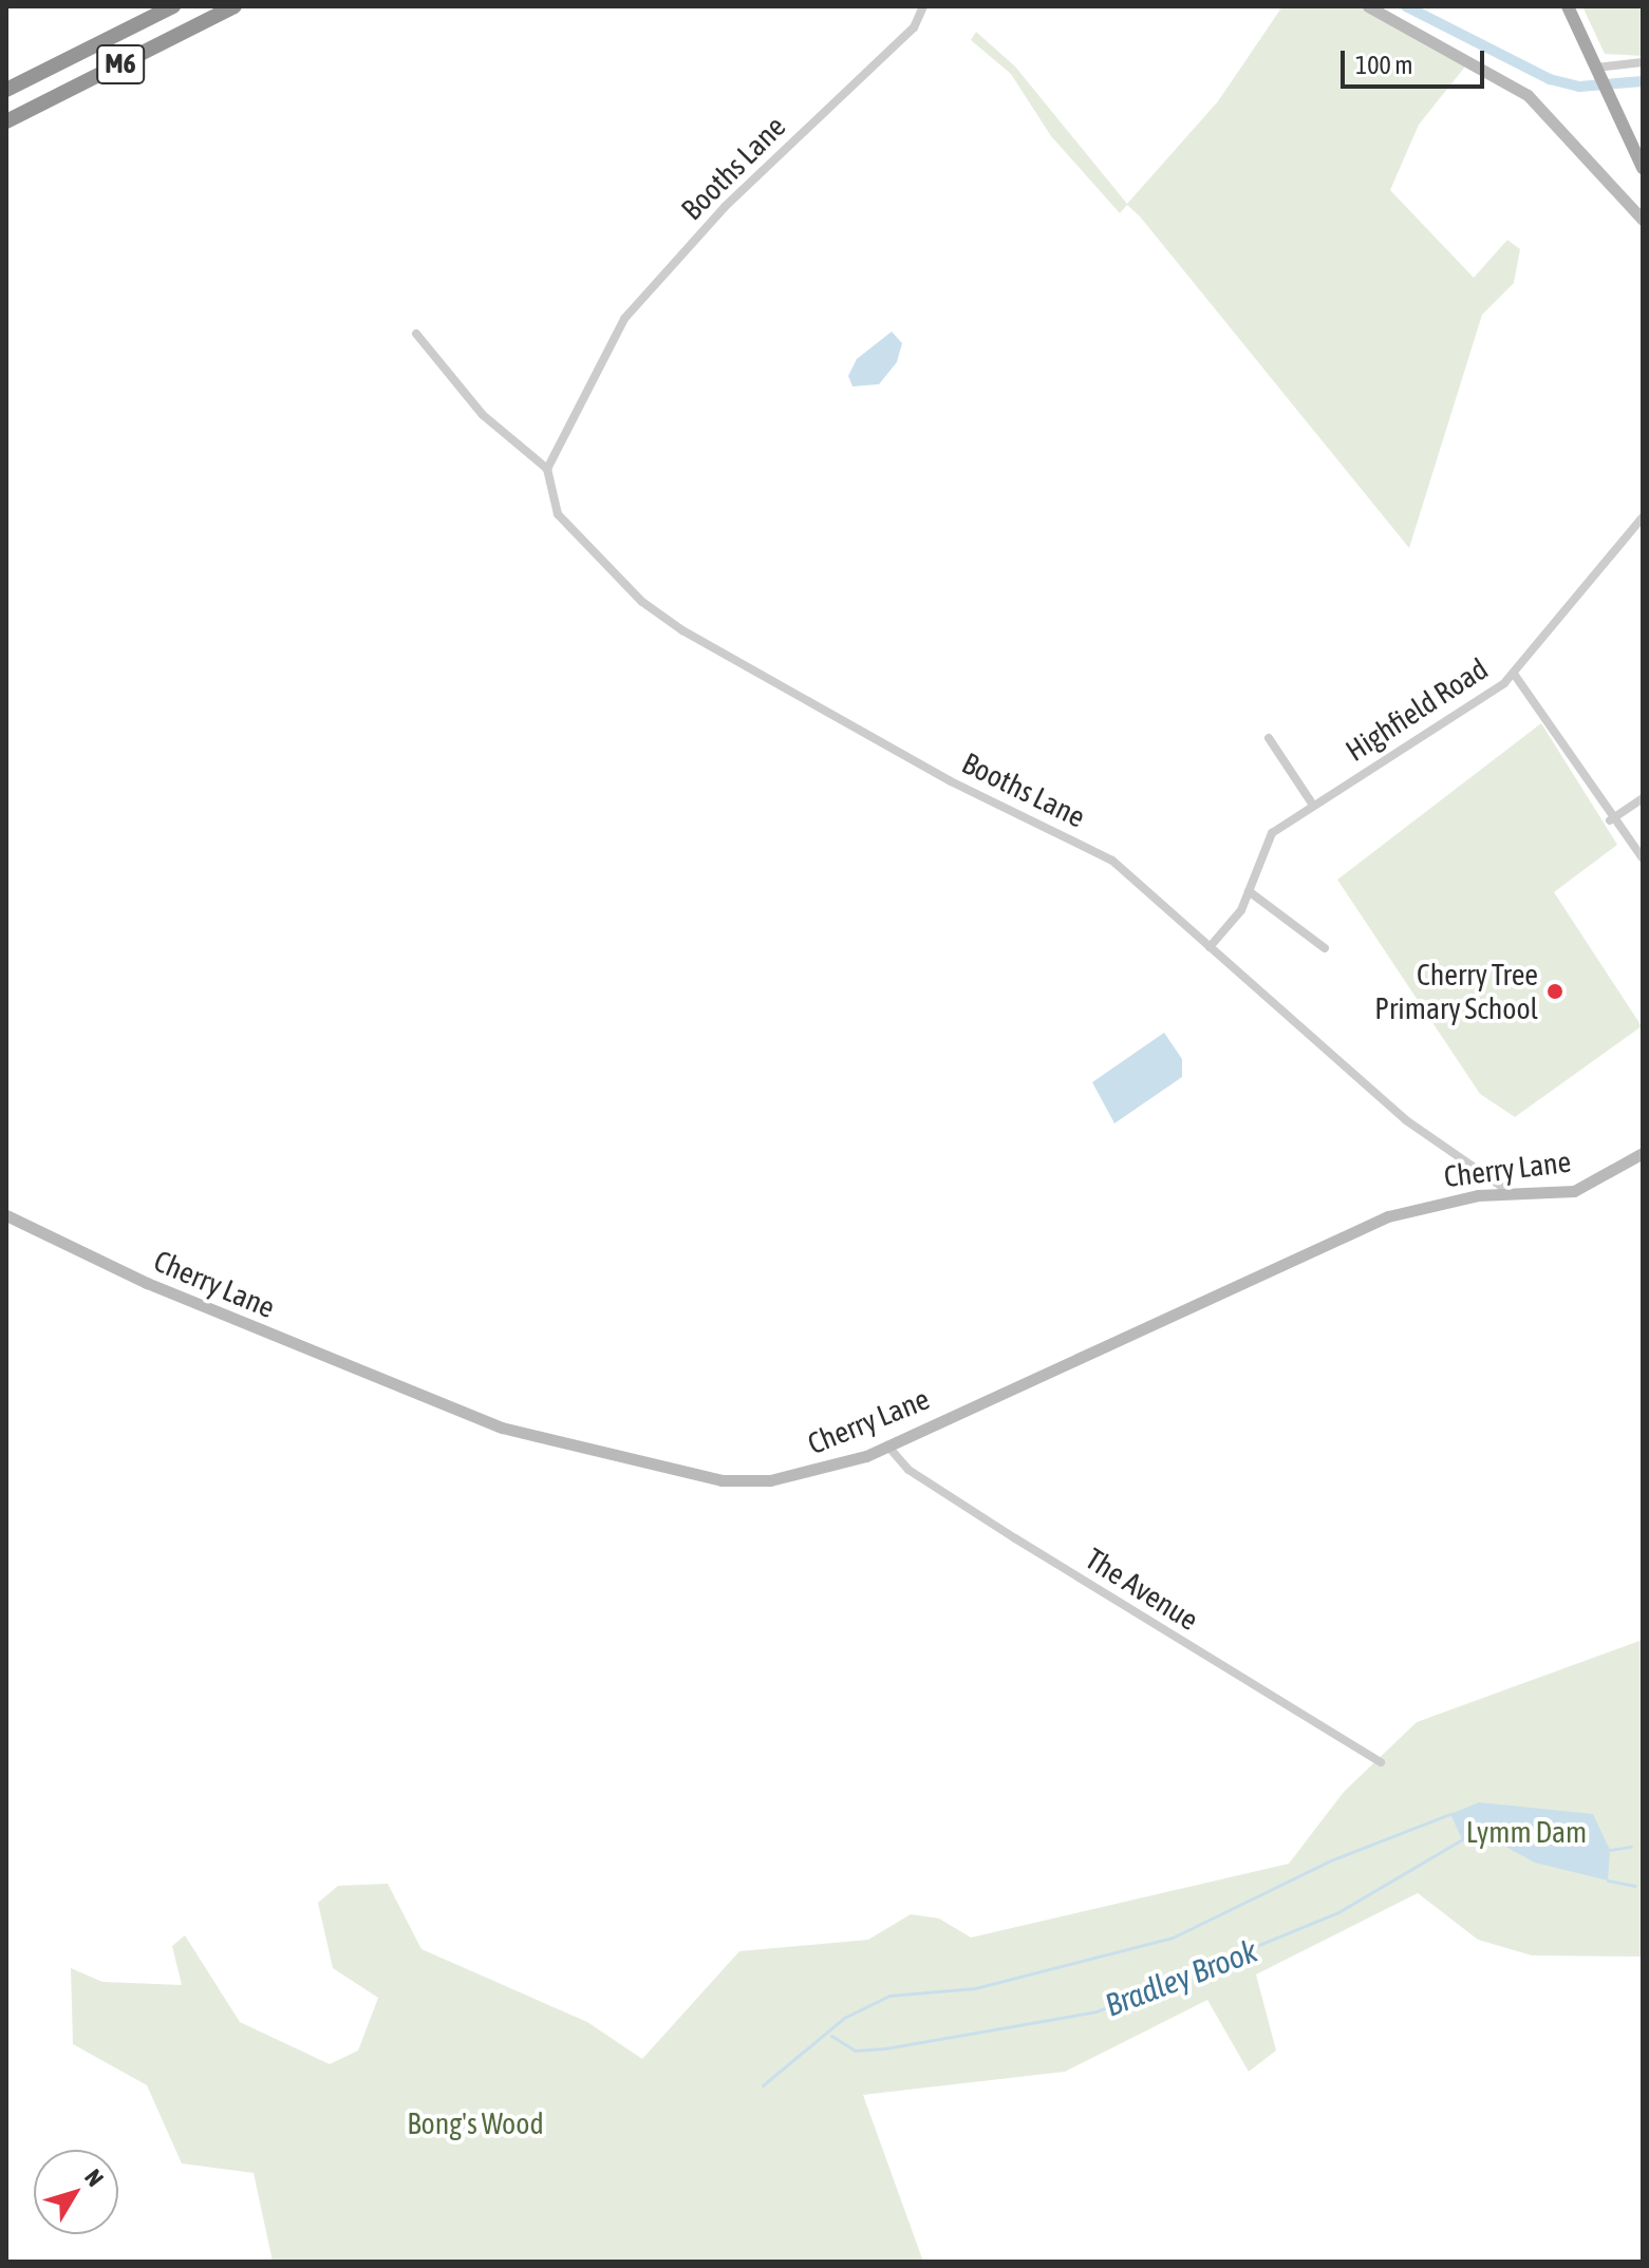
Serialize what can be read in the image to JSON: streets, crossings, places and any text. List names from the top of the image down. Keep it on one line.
{"streets":{"highway":["M6"],"main road":["Cherry Lane"],"street":["Booths Lane","Highfield Road","The Avenue"]},"crossings":[["Booths Lane","Highfield Road"],["Booths Lane","Cherry Lane"],["Cherry Lane","The Avenue"]],"water":["Bradley Brook"],"parks":["Lymm Dam","Bong's Wood"],"places":["Cherry Tree Primary School"],"scale_bar":"100 m","north":"top right"}
